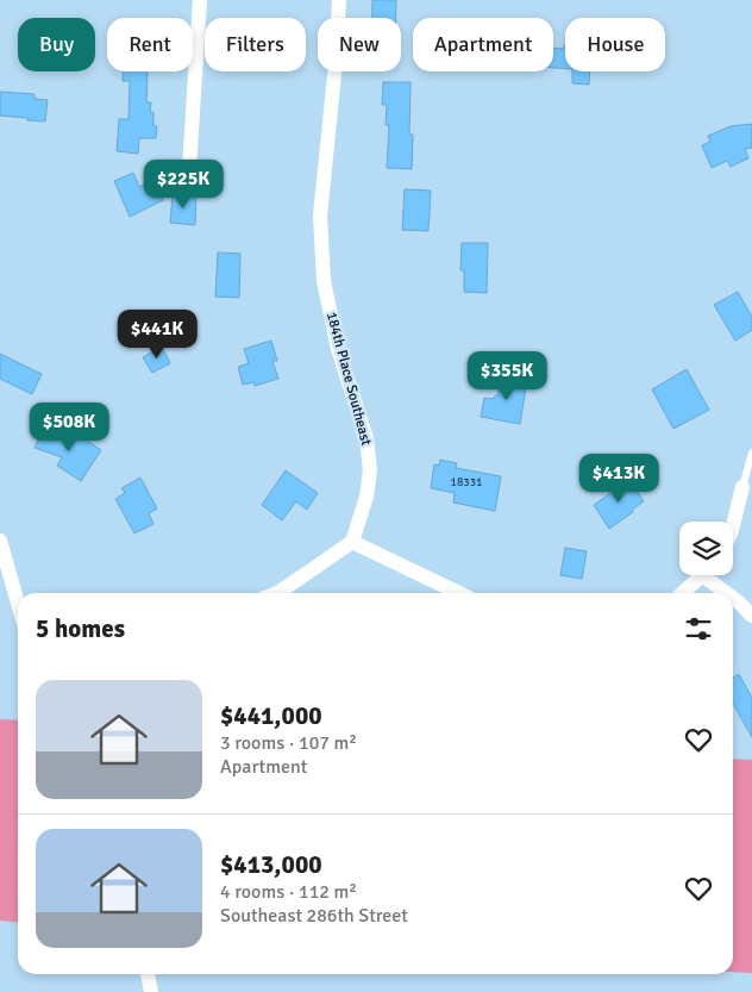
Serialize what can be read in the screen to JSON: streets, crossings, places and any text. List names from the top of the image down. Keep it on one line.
{"streets":{"street":["184th Place Southeast"]},"house_numbers":["18331"],"page":{"chip":["Buy","Rent","Filters","New","Apartment","House"],"price":["$225K","$441K","$355K","$508K","$413K"],"heading":"5 homes","list":[{"name":"$441,000","note":"3 rooms · 107 m² · Apartment"},{"name":"$413,000","note":"4 rooms · 112 m² · Southeast 286th Street"}]}}
